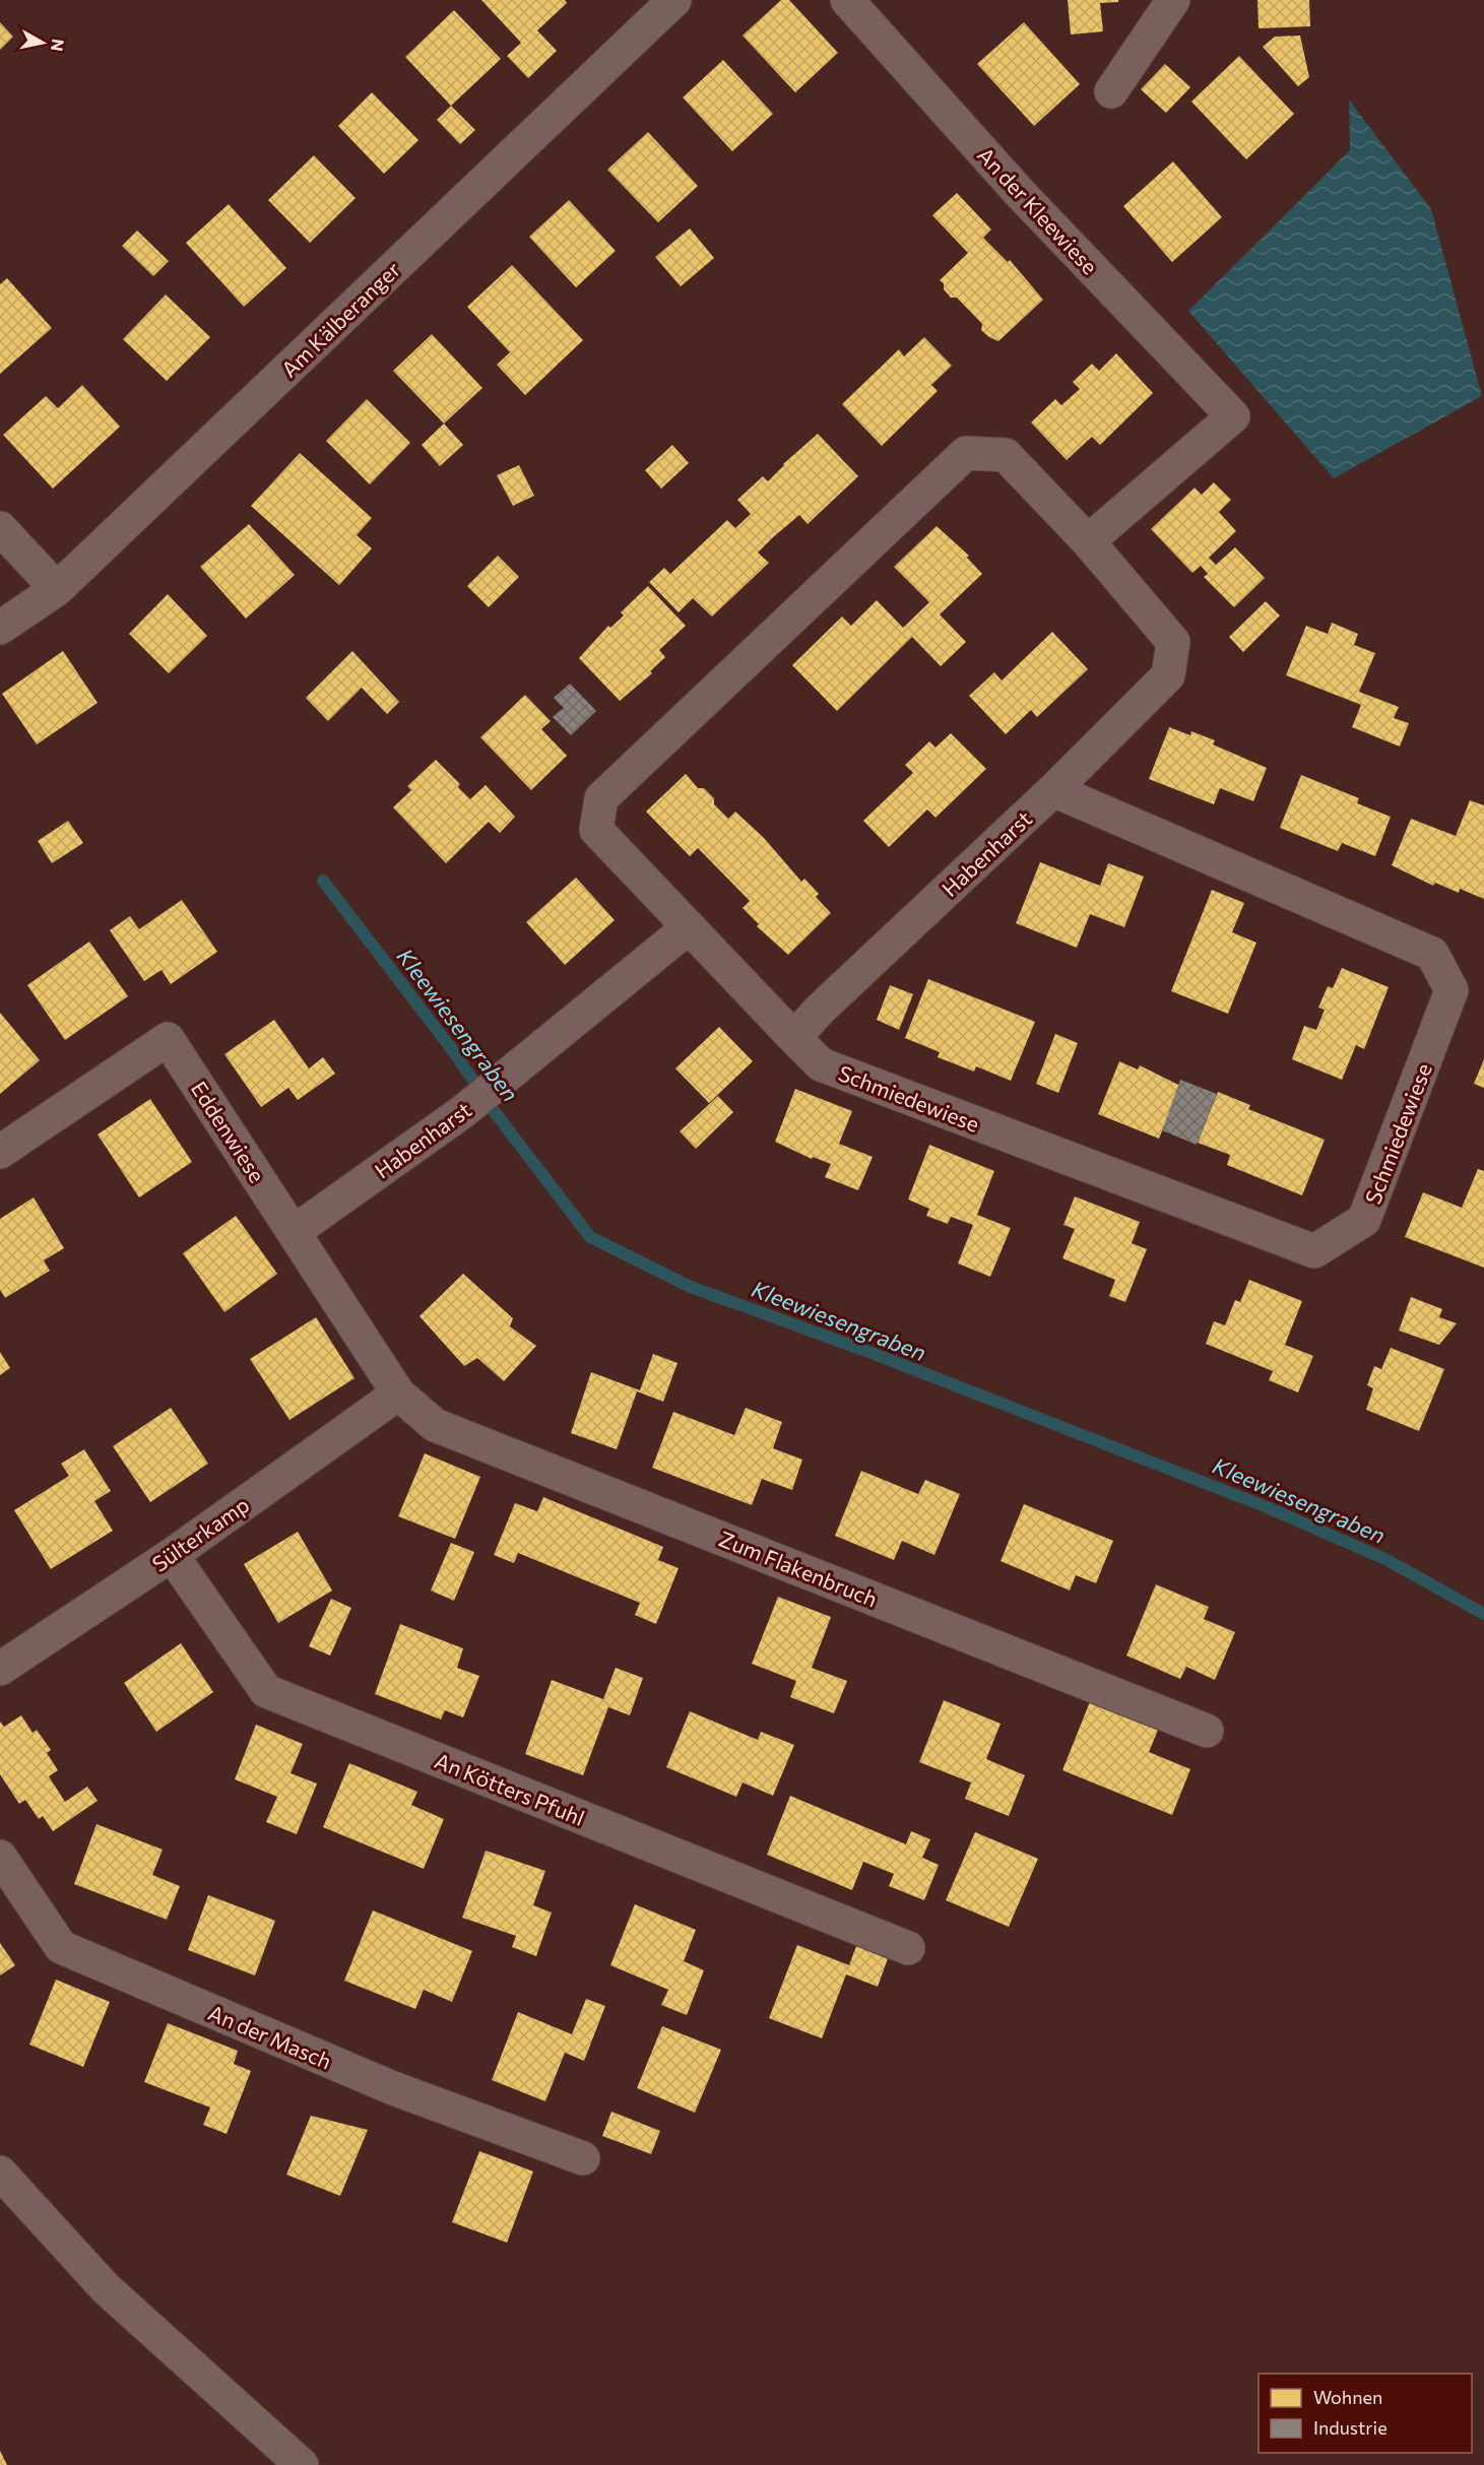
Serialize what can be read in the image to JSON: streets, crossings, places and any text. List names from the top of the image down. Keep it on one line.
{"streets":{"street":["An der Kleewiese","Am Kälberanger","Habenharst","Schmiedewiese","Eddenwiese","Sülterkamp","Zum Flakenbruch","An Kötters Pfuhl","An der Masch"]},"crossings":[["An der Kleewiese","Habenharst"],["Habenharst","Schmiedewiese"],["Habenharst","Eddenwiese"],["Eddenwiese","Sülterkamp"],["Eddenwiese","Zum Flakenbruch"],["Sülterkamp","Zum Flakenbruch"],["Sülterkamp","An Kötters Pfuhl"]],"water":["Kleewiesengraben"],"legend":["Wohnen","Industrie"],"north":"right"}
